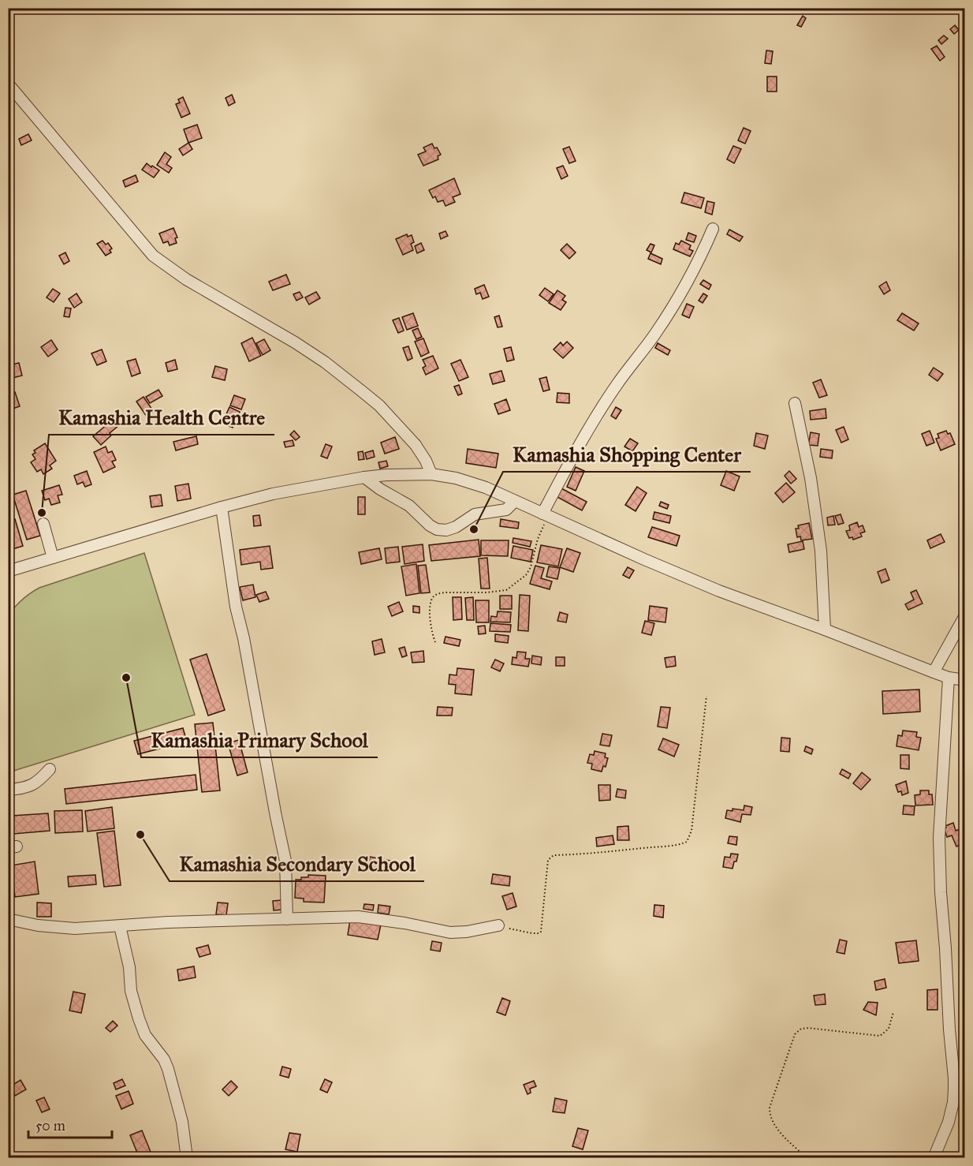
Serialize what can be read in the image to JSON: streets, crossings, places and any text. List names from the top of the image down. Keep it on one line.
{"places":["Kamashia Health Centre","Kamashia Shopping Center","Kamashia Primary School","Kamashia Secondary School"],"scale_bar":"50 m"}
